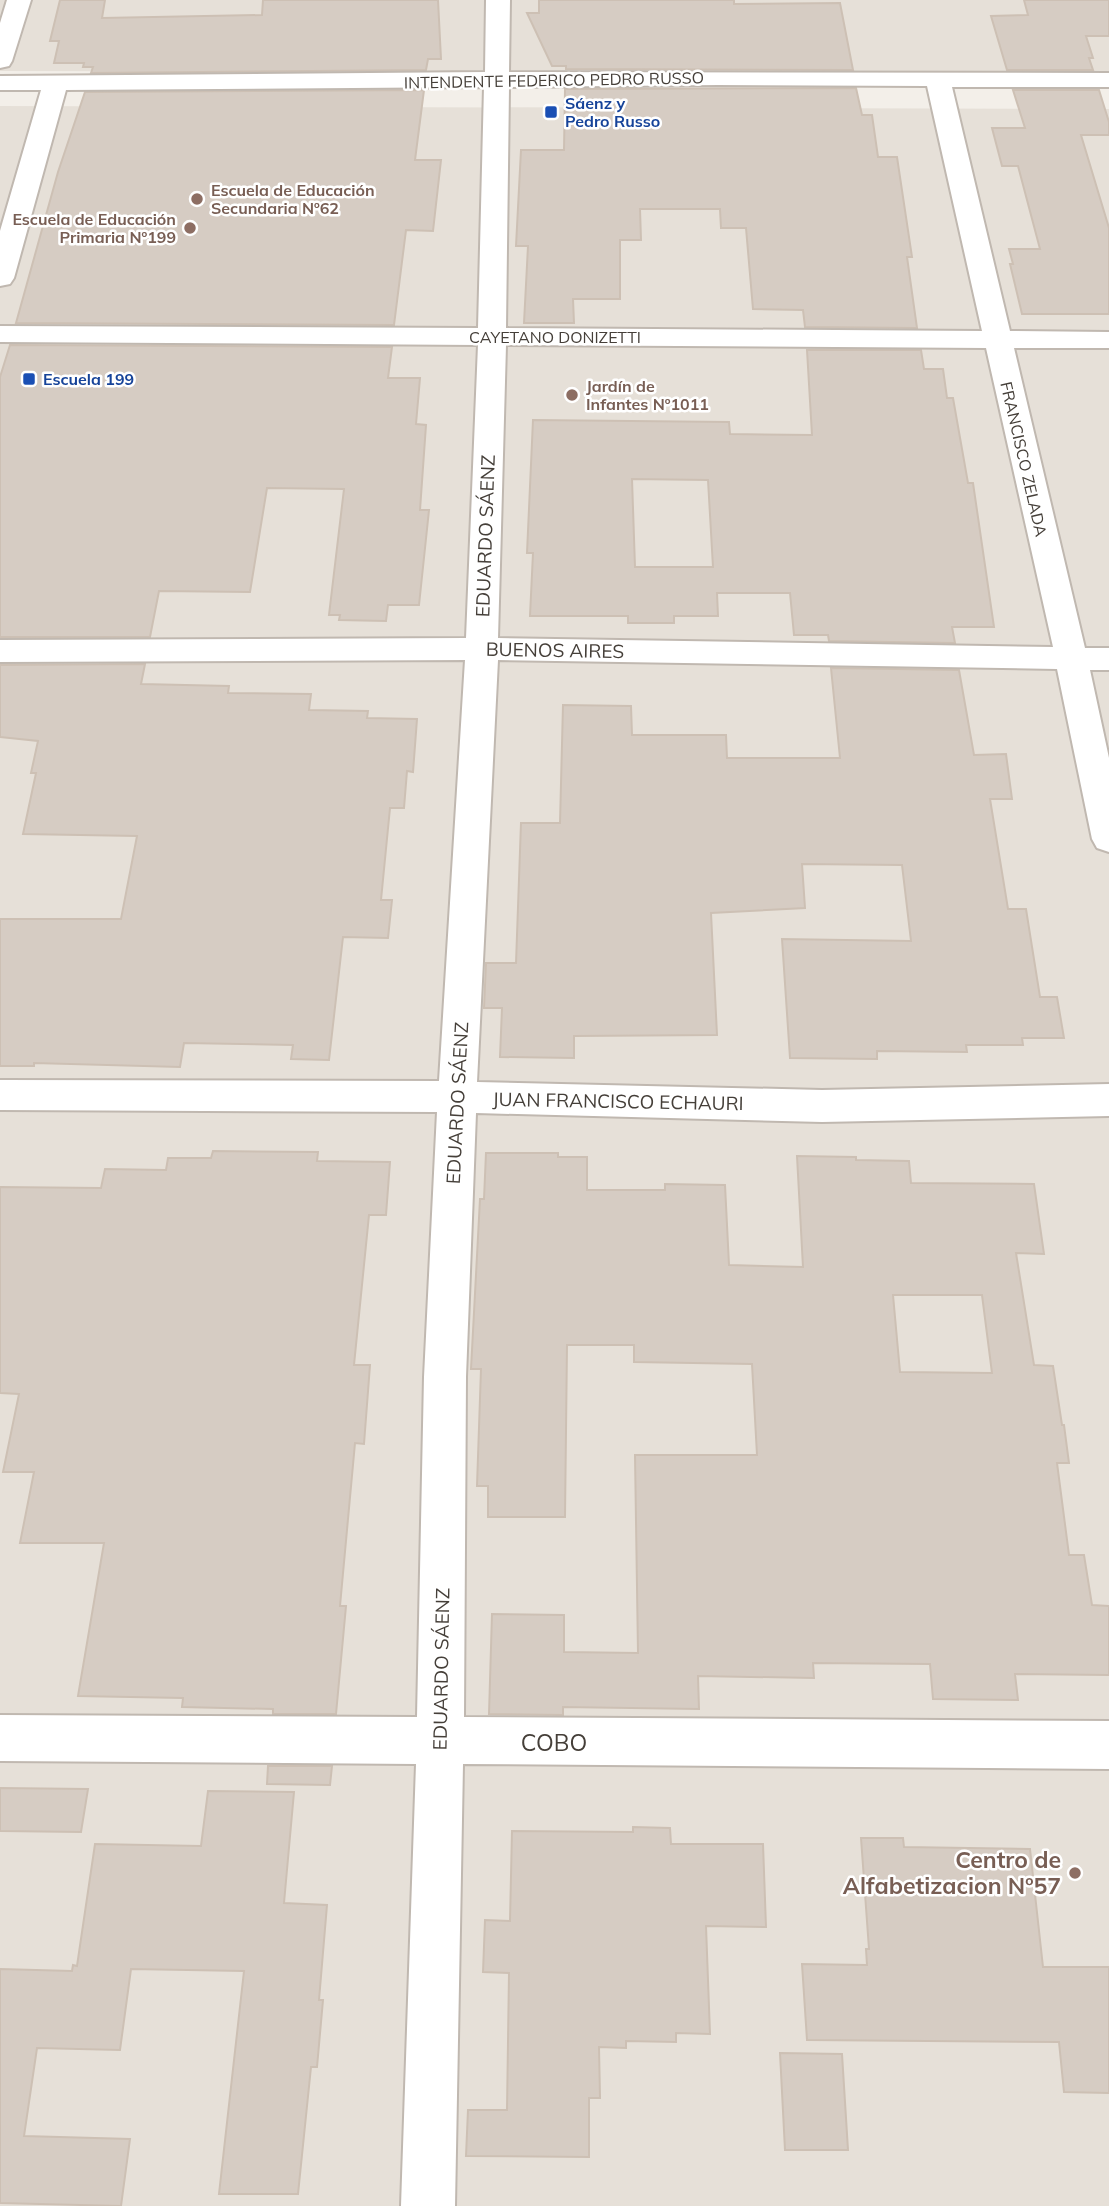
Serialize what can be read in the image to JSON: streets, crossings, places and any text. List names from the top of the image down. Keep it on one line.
{"streets":{"street":["INTENDENTE FEDERICO PEDRO RUSSO","CAYETANO DONIZETTI","FRANCISCO ZELADA","EDUARDO SÁENZ","BUENOS AIRES","JUAN FRANCISCO ECHAURI","COBO"]},"crossings":[["INTENDENTE FEDERICO PEDRO RUSSO","FRANCISCO ZELADA"],["INTENDENTE FEDERICO PEDRO RUSSO","EDUARDO SÁENZ"],["CAYETANO DONIZETTI","FRANCISCO ZELADA"],["CAYETANO DONIZETTI","EDUARDO SÁENZ"],["FRANCISCO ZELADA","BUENOS AIRES"],["EDUARDO SÁENZ","BUENOS AIRES"],["EDUARDO SÁENZ","JUAN FRANCISCO ECHAURI"],["EDUARDO SÁENZ","COBO"]],"places":{"transit":["Sáenz y Pedro Russo","Escuela 199"],"other":["Escuela de Educación Secundaria Nº62","Escuela de Educación Primaria Nº199","Jardín de Infantes Nº1011","Centro de Alfabetizacion Nº57"]}}
